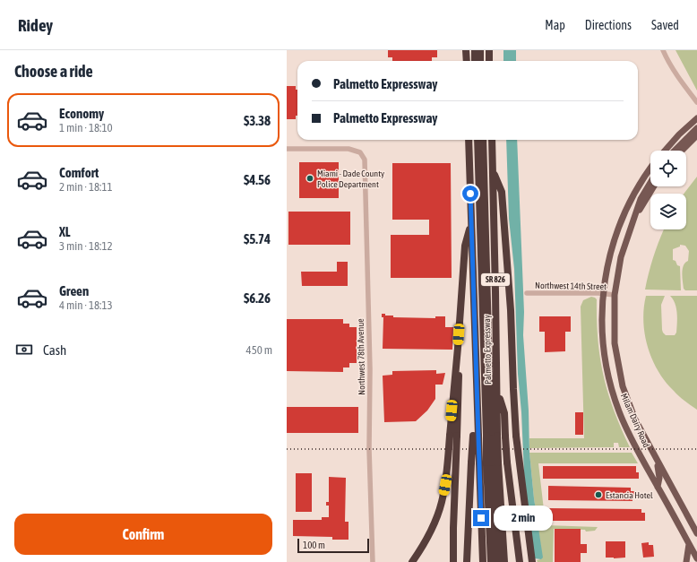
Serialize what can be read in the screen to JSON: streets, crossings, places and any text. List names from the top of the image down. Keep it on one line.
{"streets":{"highway":["SR 826","Palmetto Expressway"],"main road":["Milam Dairy Road"],"street":["Northwest 14th Street","Northwest 78th Avenue"]},"crossings":[["Northwest 14th Street","Milam Dairy Road"]],"places":["Miami - Dade County Police Department","Estancia Hotel"],"scale_bar":"100 m","page":{"header":"Ridey","nav":["Map","Directions","Saved"],"heading":"Choose a ride","banner":["Palmetto Expressway","Palmetto Expressway"],"list":[{"name":"Economy","note":"1 min · 18:10","value":"$3.38"},{"name":"Comfort","note":"2 min · 18:11","value":"$4.56"},{"name":"XL","note":"3 min · 18:12","value":"$5.74"},{"name":"Green","note":"4 min · 18:13","value":"$6.26"}],"pay":["Cash","450 m"],"bubble":"2 min","buttons":"Confirm","scale":"100 m"}}
